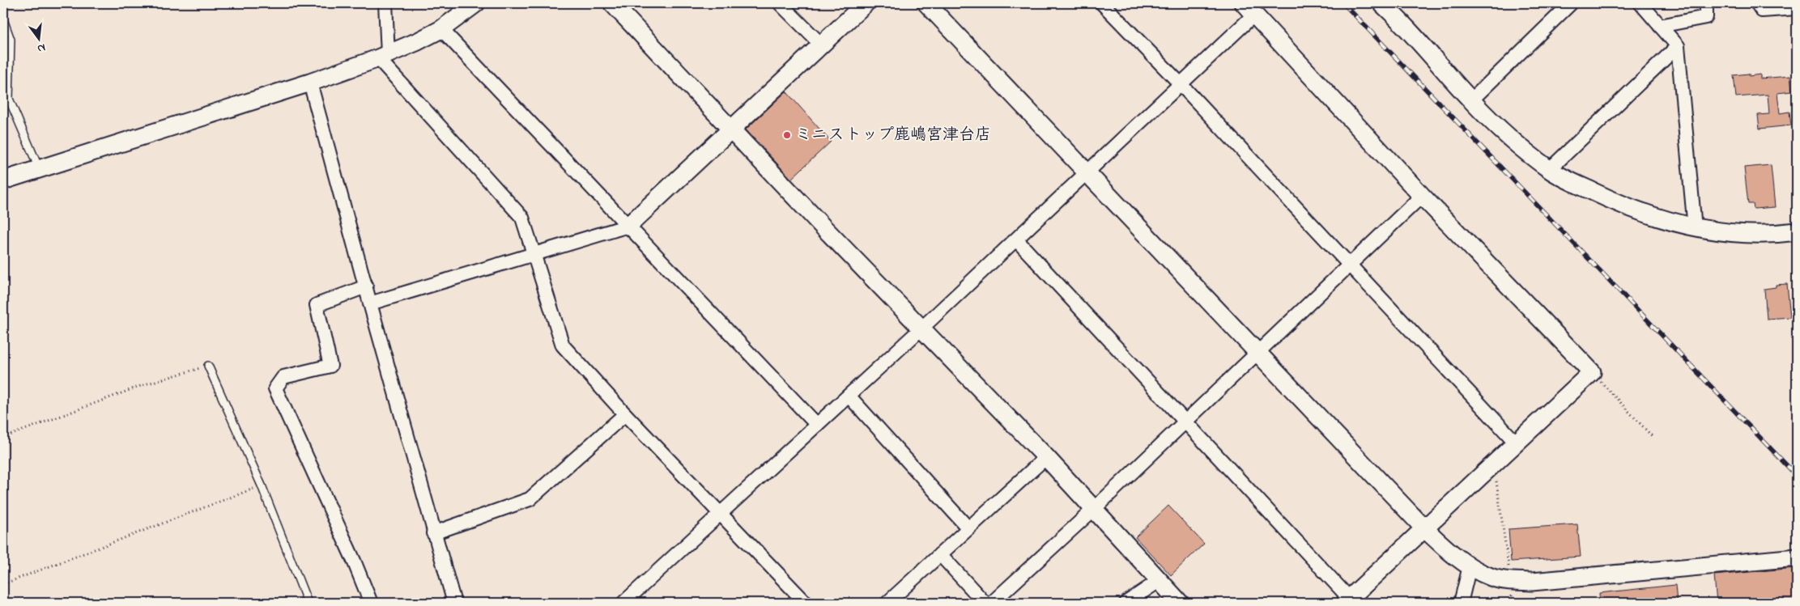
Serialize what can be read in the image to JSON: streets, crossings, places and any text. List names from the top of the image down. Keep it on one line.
{"places":["ミニストップ鹿嶋宮津台店"],"north":"bottom"}
